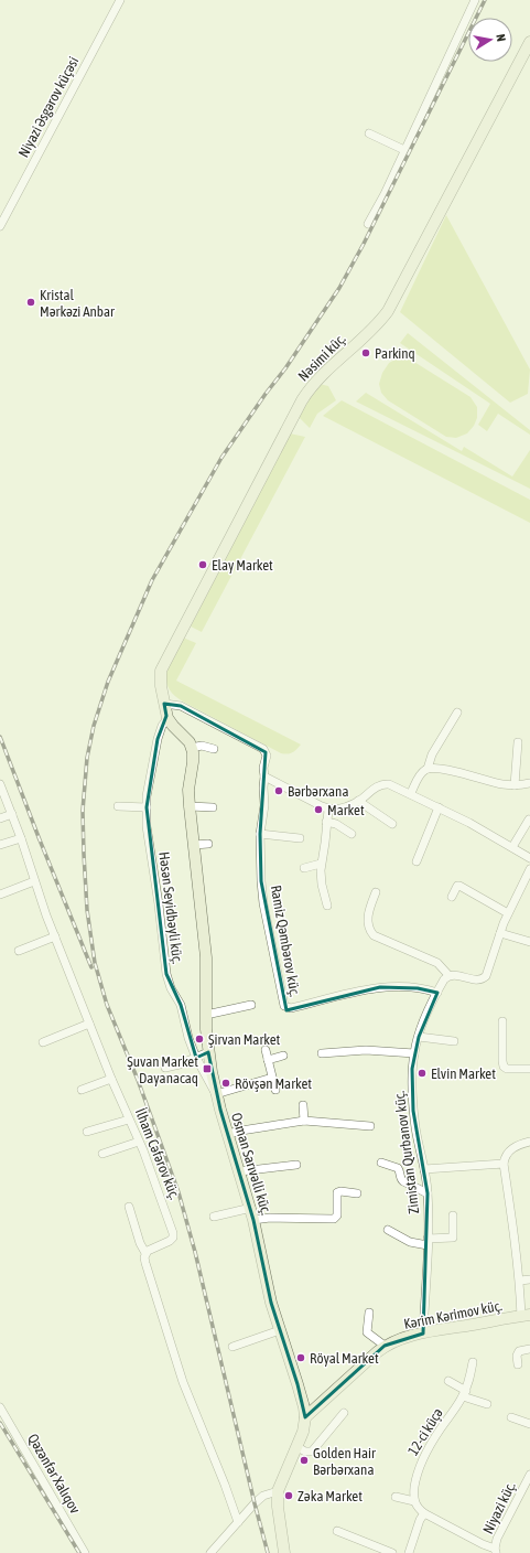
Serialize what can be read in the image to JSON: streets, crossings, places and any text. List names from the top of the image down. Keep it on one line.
{"streets":{"street":["Niyazi Əsgərov küçəsi","Nəsimi küç.","Həsən Seyidbəyli küç.","Ramiz Qəmbərov küç.","Zimistan Qurbanov küç.","İlham Cəfərov küç.","Osman Sarıvəlli küç.","Kərim Kərimov küç.","12-ci küçə","Qəzənfər Xalıqov","Niyazi küç."]},"crossings":[["Həsən Seyidbəyli küç.","Osman Sarıvəlli küç."],["Ramiz Qəmbərov küç.","Zimistan Qurbanov küç."],["Zimistan Qurbanov küç.","Kərim Kərimov küç."],["Osman Sarıvəlli küç.","Kərim Kərimov küç."]],"places":{"other":["Kristal Mərkəzi Anbar","Parkinq","Elay Market","Bərbərxana","Market","Şirvan Market","Elvin Market","Rövşən Market","Röyal Market","Golden Hair Bərbərxana","Zəka Market"],"transit":["Şuvan Market Dayanacaq"]},"north":"right"}
